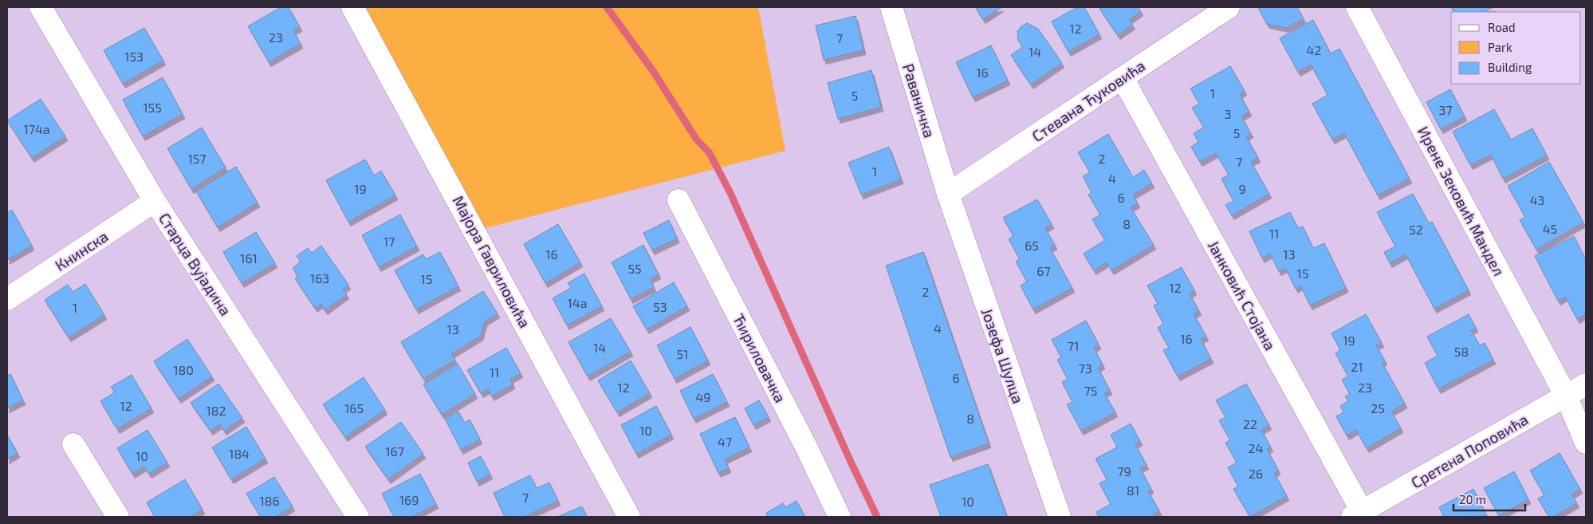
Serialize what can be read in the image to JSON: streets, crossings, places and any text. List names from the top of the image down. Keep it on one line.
{"streets":{"street":["Раваничка","Стевана Ћуковића","Ирене Зековић Мандел","Книнска","Мајора Гавриловића","Старца Вујадина","Јанковић Стојана","Јозефа Шулца","Ћириловачка","Сретена Поповића"]},"crossings":[["Раваничка","Стевана Ћуковића"],["Раваничка","Јозефа Шулца"],["Стевана Ћуковића","Јанковић Стојана"],["Стевана Ћуковића","Јозефа Шулца"],["Ирене Зековић Мандел","Сретена Поповића"],["Книнска","Старца Вујадина"],["Јанковић Стојана","Сретена Поповића"]],"house_numbers":["12","23","7","42","14","153","16","1","5","155","37","3","174a","5","157","2","7","1","4","19","9","6","43","8","45","52","11","17","65","16","13","161","55","67","15","163","15","12","2","14a","53","1","4","13","16","19","71","14","58","51","21","73","180","11","6","12","23","75","49","12","165","25","182","8","22","10","47","24","167","184","10","79","26","81","7","169","186","10"],"legend":["Road","Park","Building"],"scale_bar":"20 m"}
